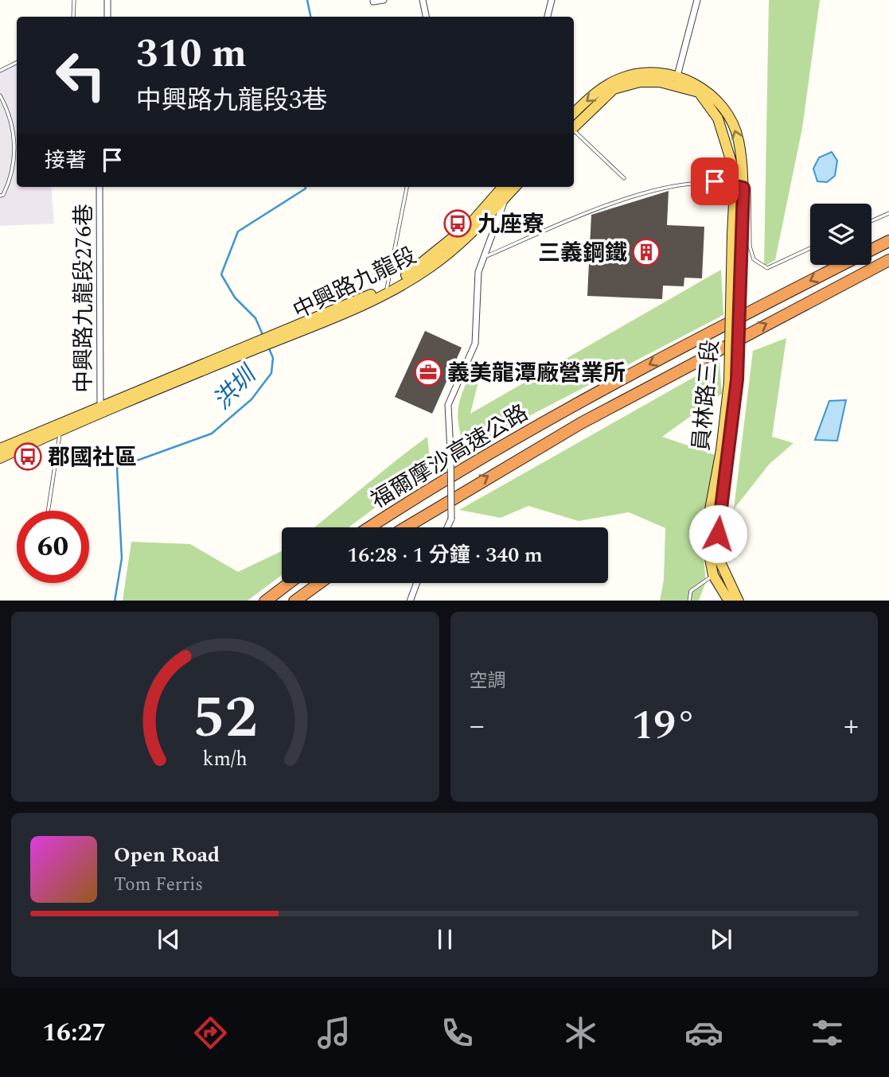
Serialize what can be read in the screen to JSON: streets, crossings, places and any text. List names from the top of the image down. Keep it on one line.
{"streets":{"highway":["福爾摩沙高速公路"],"main road":["中興路九龍段","員林路三段"],"street":["中興路九龍段276巷"]},"crossings":[["中興路九龍段","中興路九龍段276巷"]],"water":["洪圳"],"places":{"bus stop":["九座寮","郡國社區"],"building":["三義鋼鐵"],"office":["義美龍潭廠營業所"]},"page":{"turn":["310 m","中興路九龍段3巷"],"then":"接著","limit":"60","trip":"16:28 · 1 分鐘 · 340 m","tile":"空調","heat":["−","19°","+"],"song":["Open Road","Tom Ferris"],"tabs":"16:27","gauge":["52","km/h"]}}
